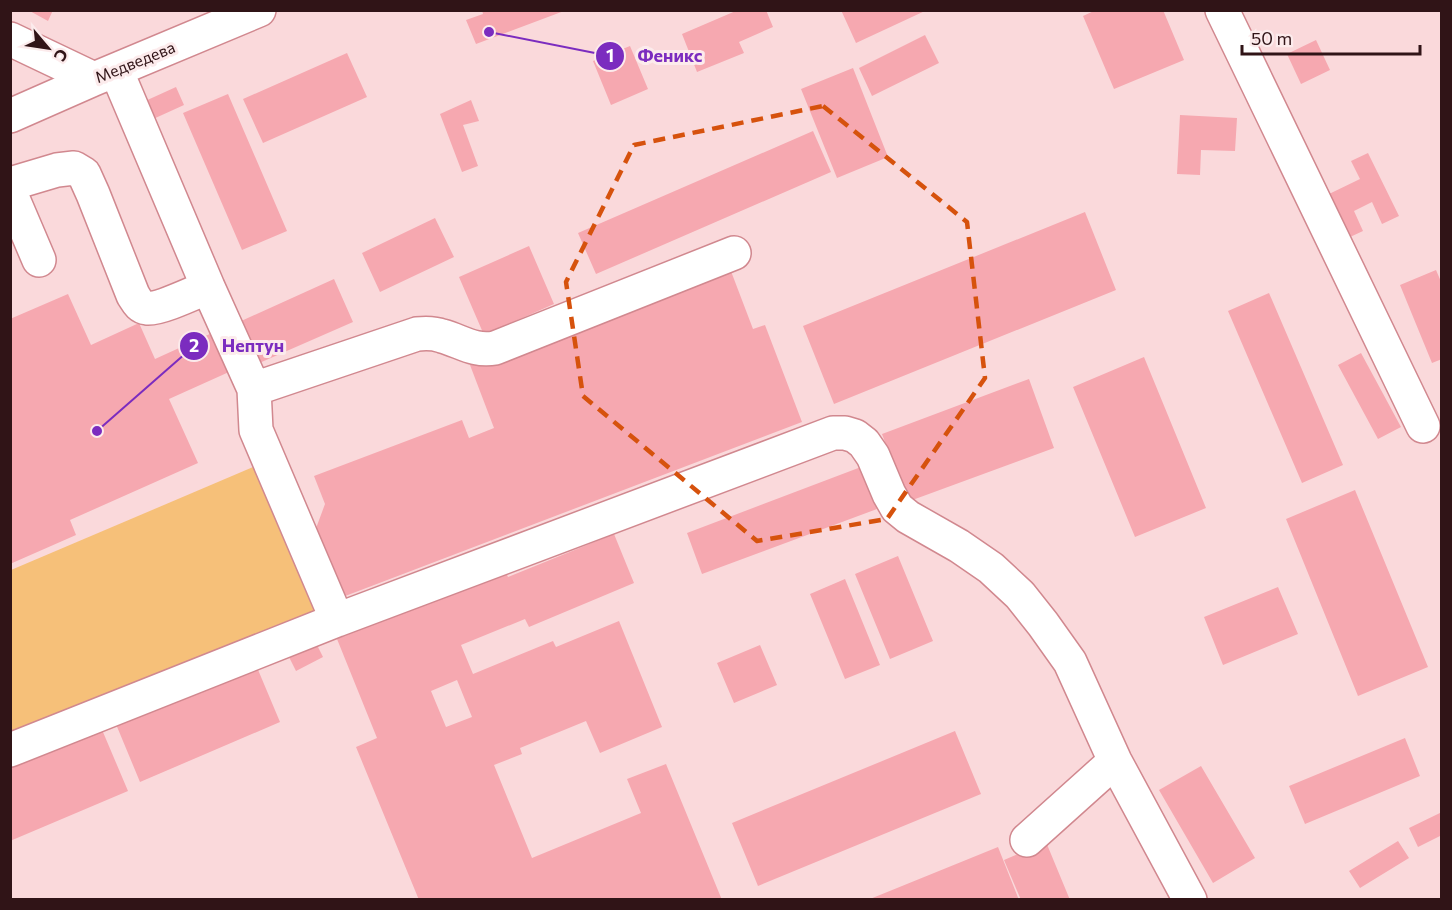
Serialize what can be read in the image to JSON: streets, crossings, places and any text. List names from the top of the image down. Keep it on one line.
{"streets":{"street":["Медведева"]},"places":["Феникс","Нептун"],"scale_bar":"50 m","north":"bottom right"}
